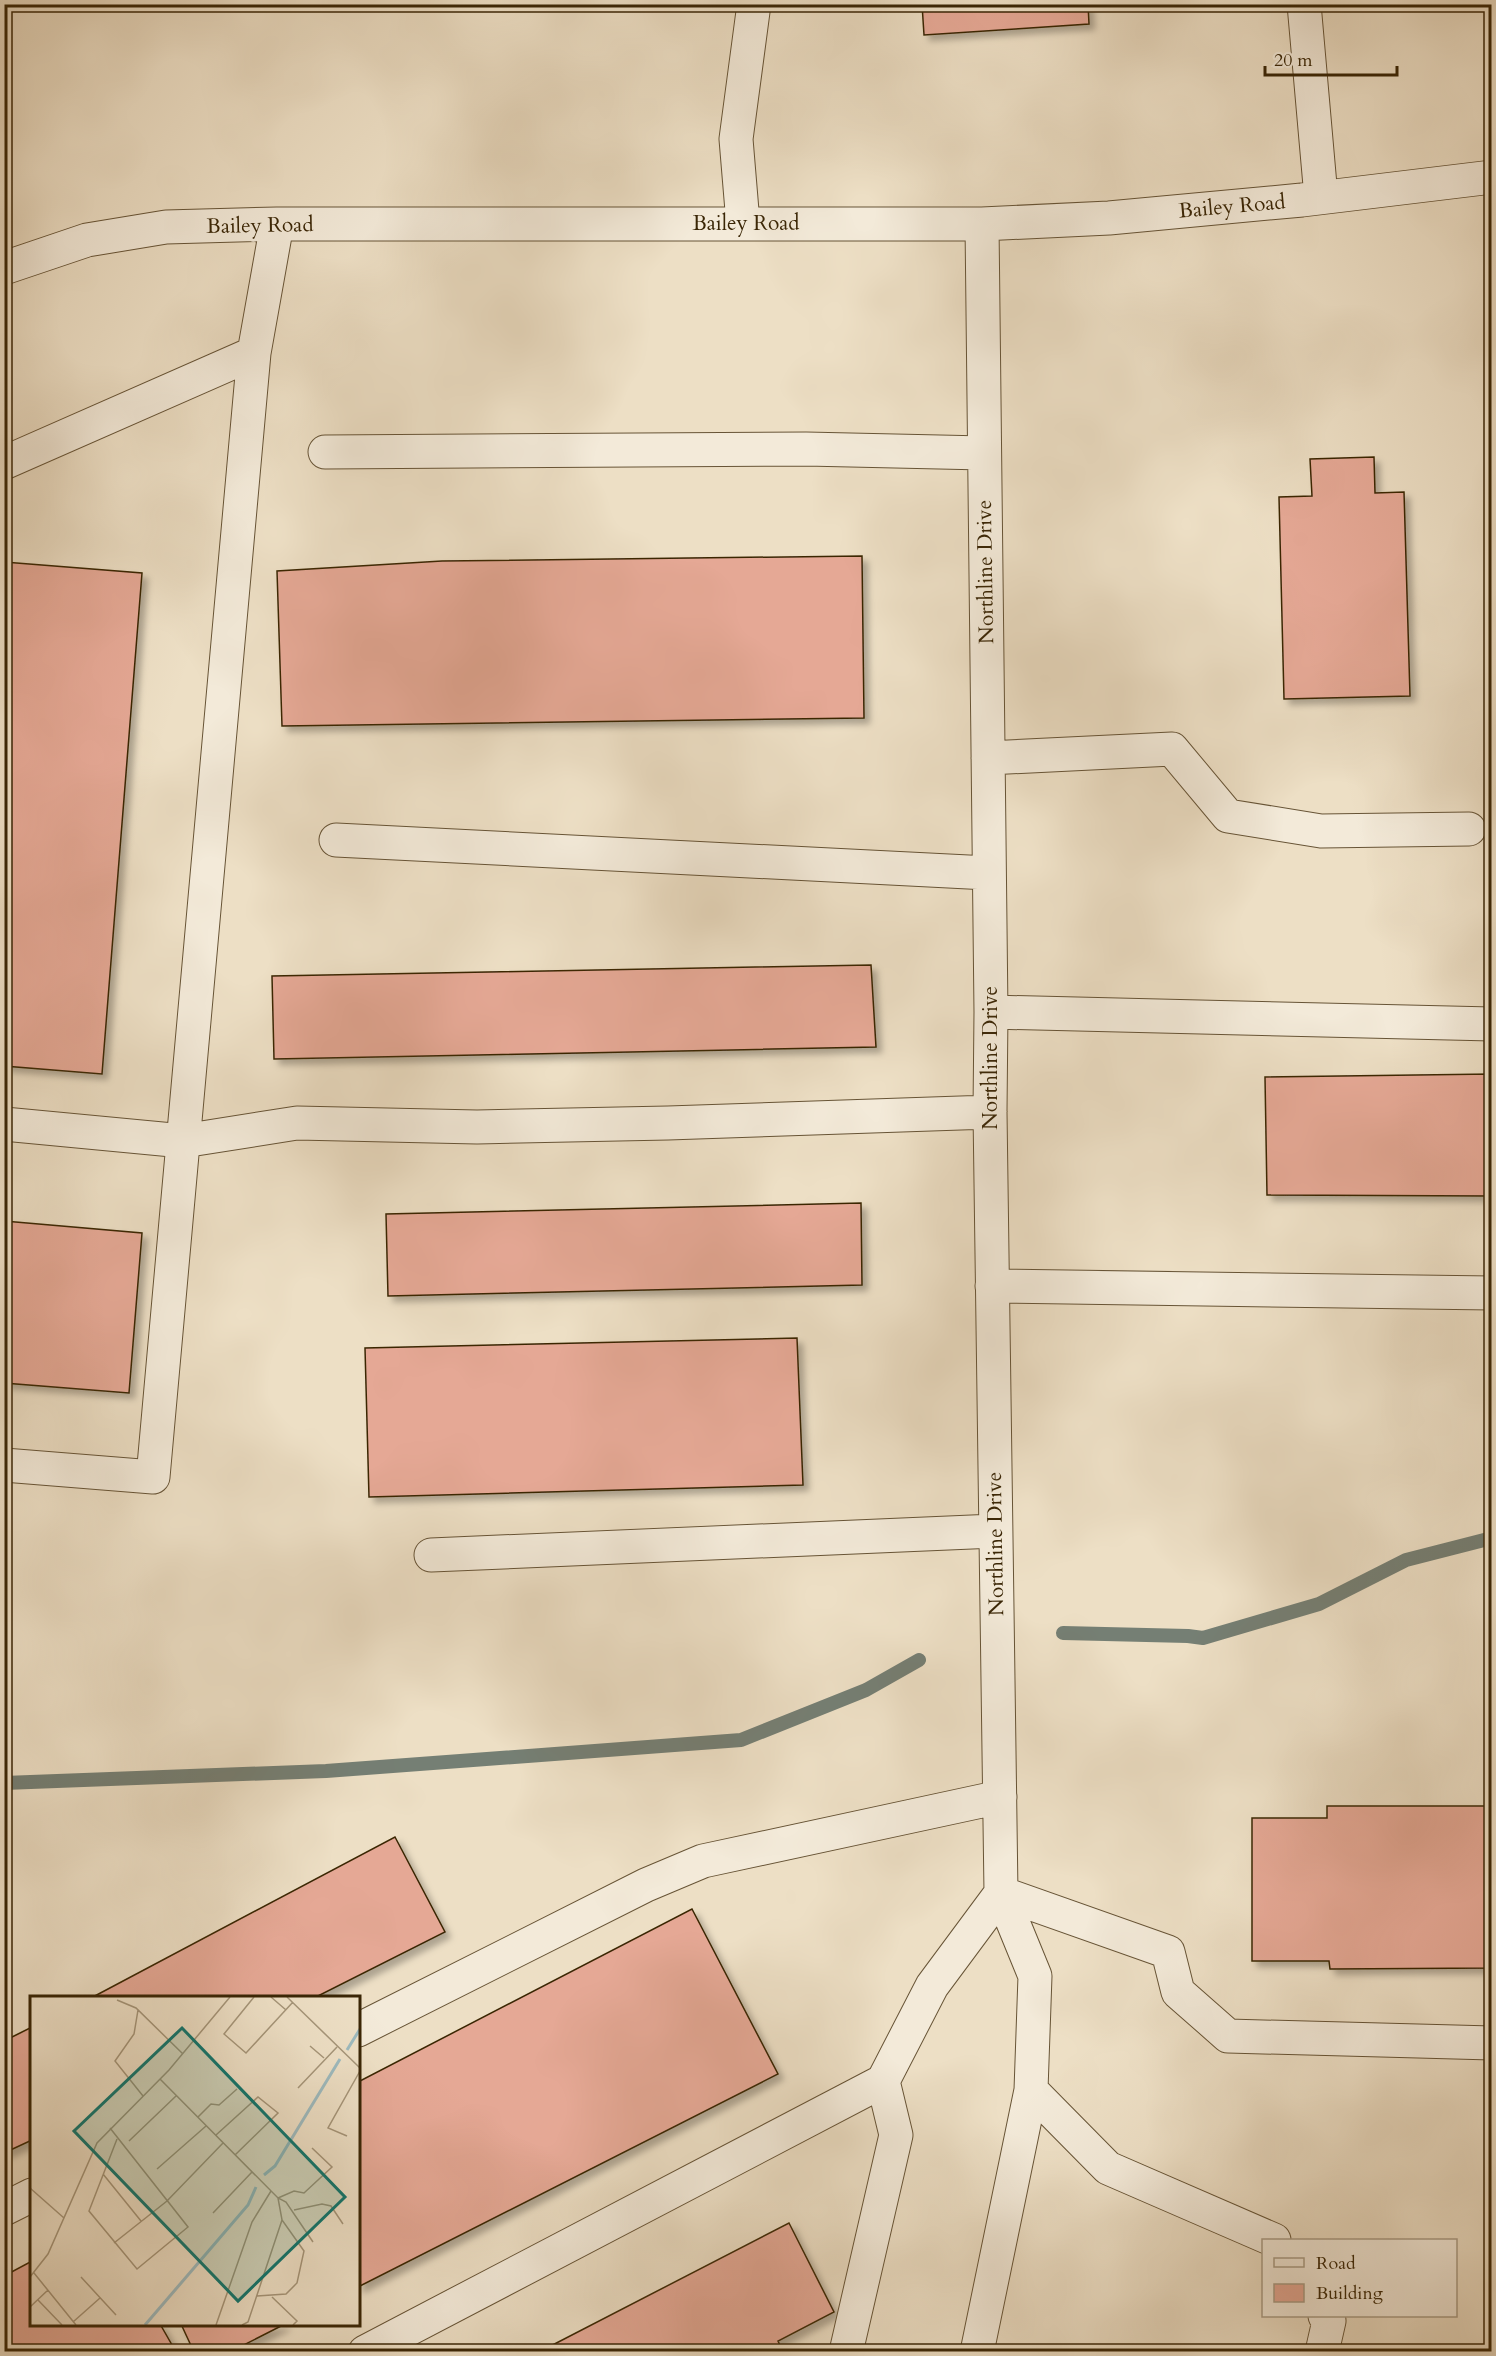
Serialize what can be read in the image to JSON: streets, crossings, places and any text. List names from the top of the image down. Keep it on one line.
{"streets":{"street":["Bailey Road","Northline Drive"]},"crossings":[["Bailey Road","Northline Drive"]],"legend":["Road","Building"],"scale_bar":"20 m"}
